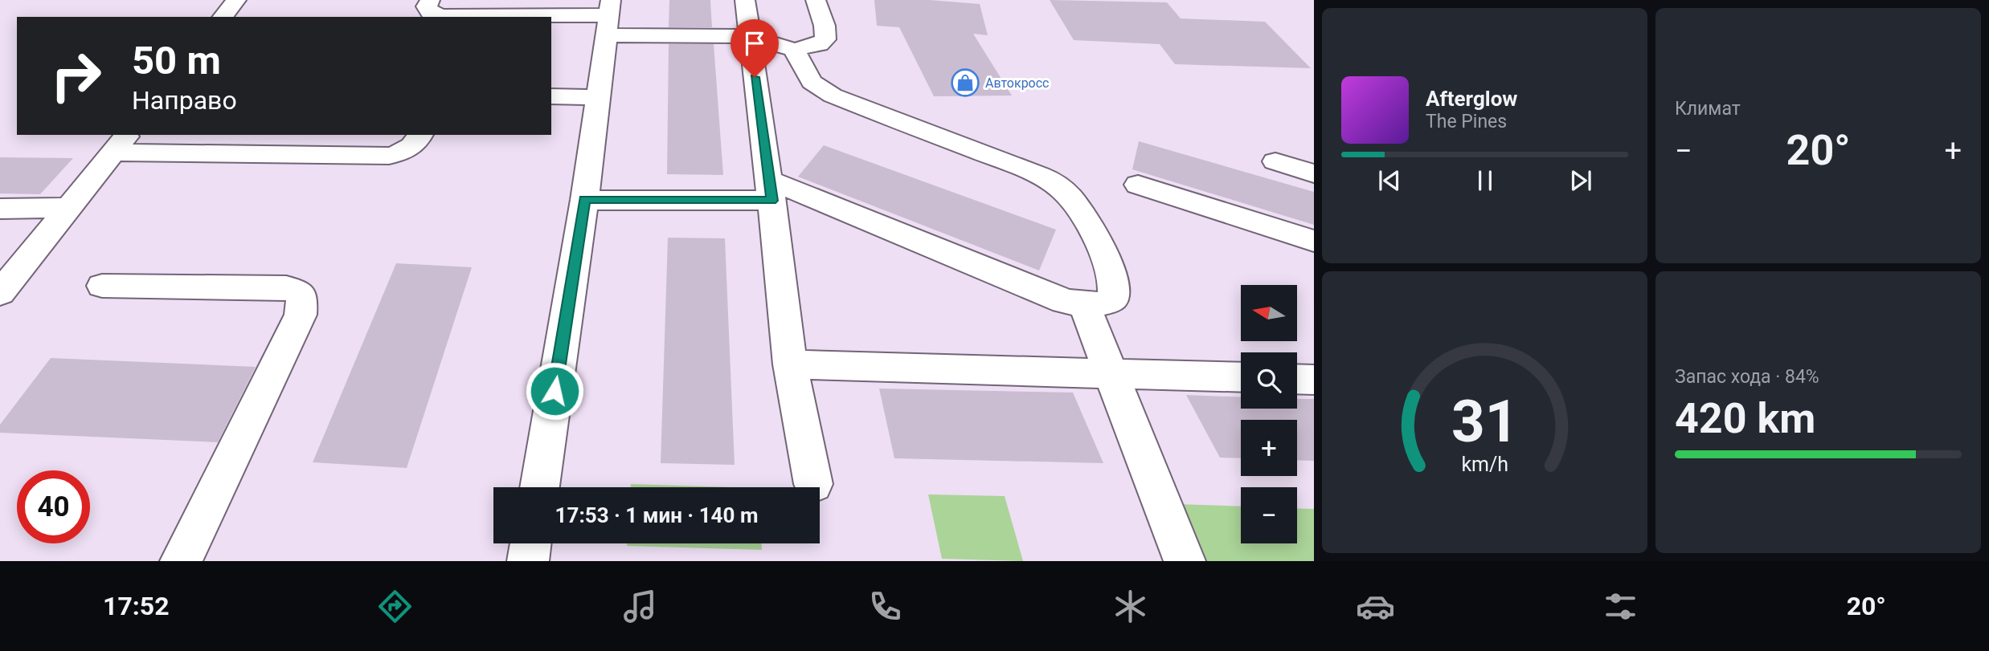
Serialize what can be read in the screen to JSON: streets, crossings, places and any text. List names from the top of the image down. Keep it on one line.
{"places":{"shop":["Автокросс"]},"north":"left","page":{"tile":["Климат",["Запас хода · 84%","420 km"]],"turn":["50 m","Направо"],"song":["Afterglow","The Pines"],"heat":["−","20°","+"],"map_buttons":["+","−"],"limit":"40","trip":"17:53 · 1 мин · 140 m","tabs":["17:52","20°"],"gauge":["31","km/h"]}}
